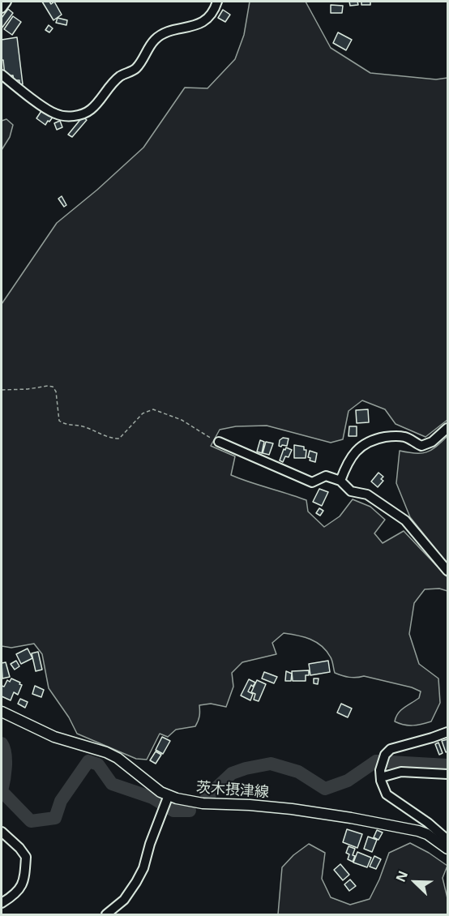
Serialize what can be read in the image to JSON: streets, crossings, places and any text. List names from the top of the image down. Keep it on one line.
{"streets":{"main road":["茨木摂津線"]},"north":"top left"}
